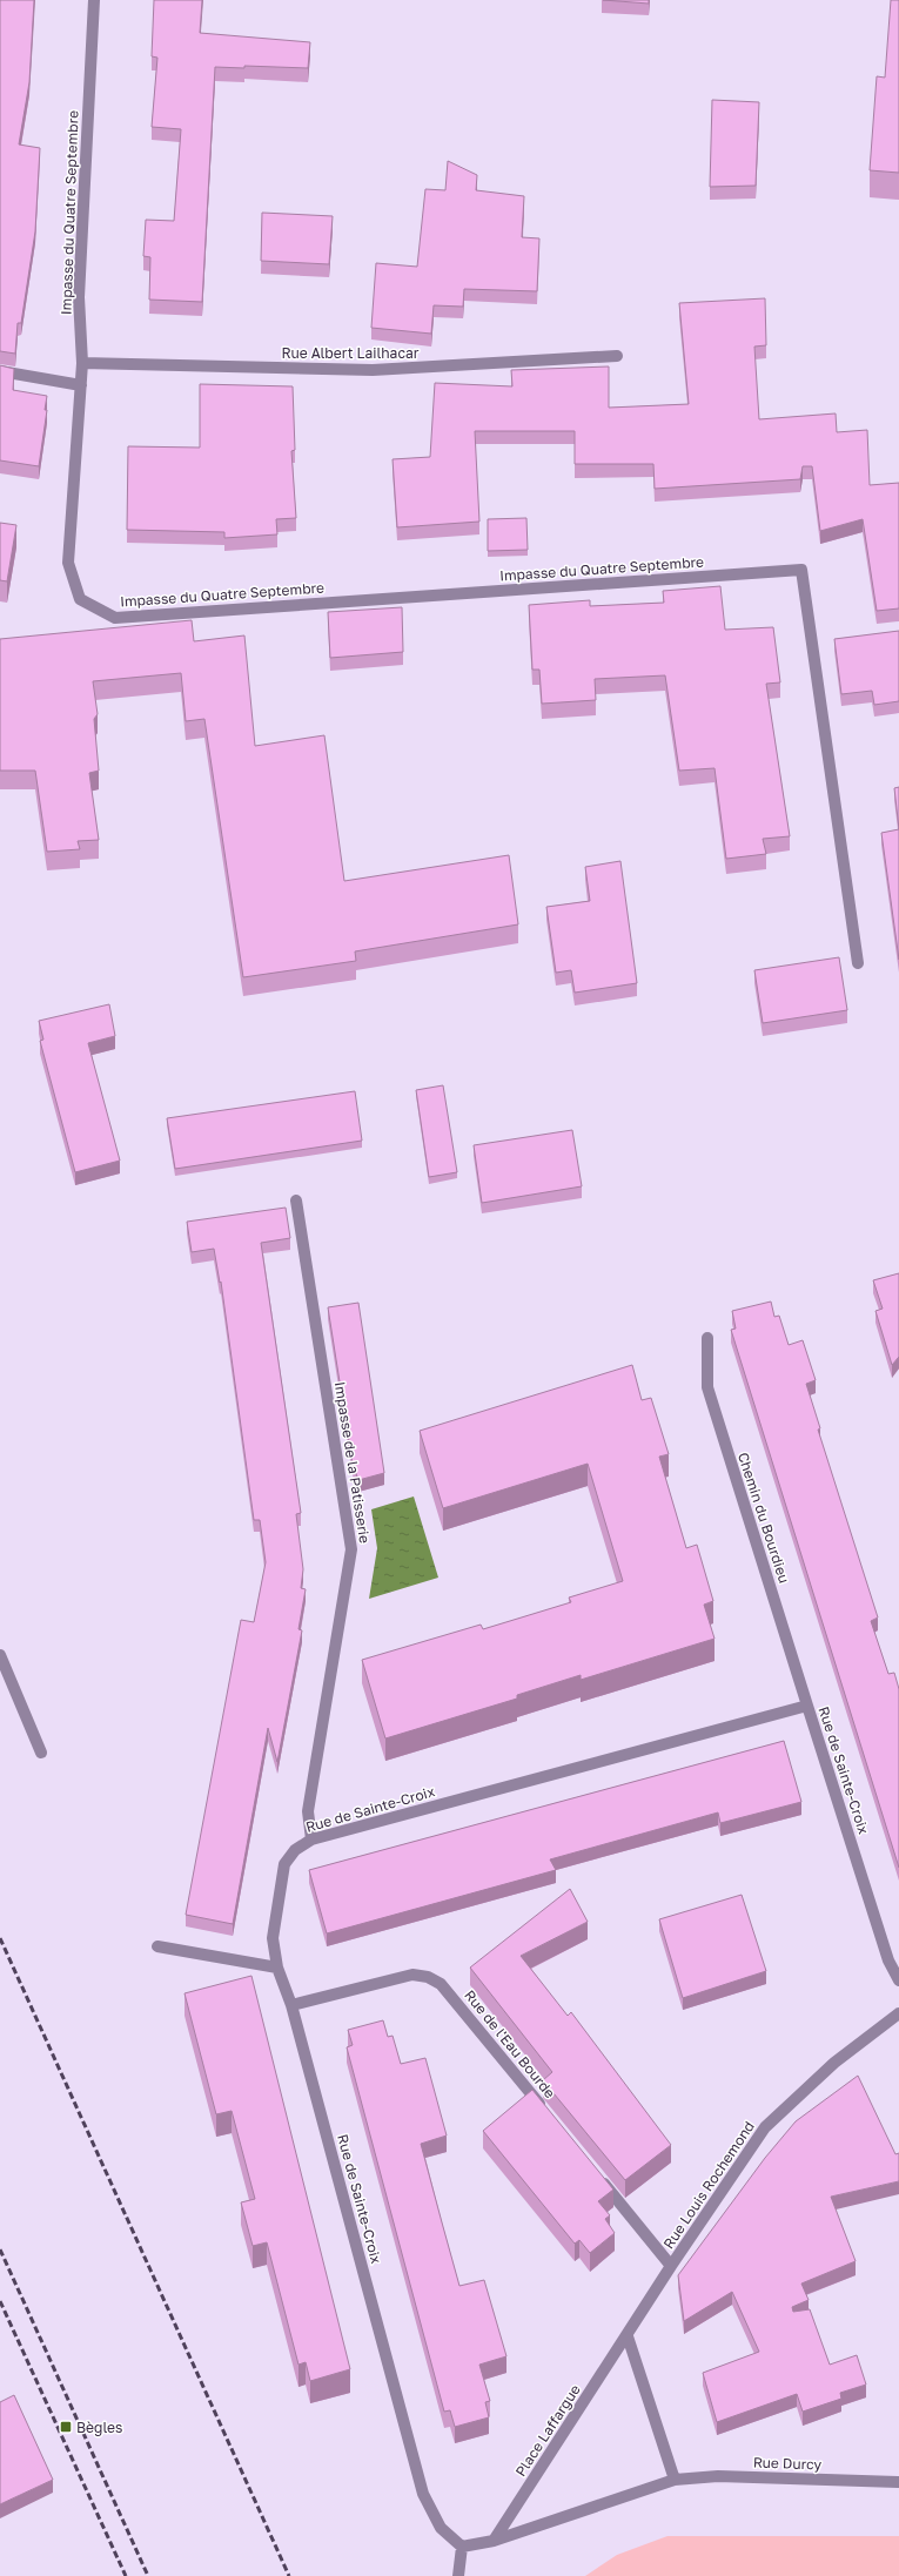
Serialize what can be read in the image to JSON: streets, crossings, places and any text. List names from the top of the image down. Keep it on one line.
{"streets":{"street":["Impasse du Quatre Septembre","Rue Albert Lailhacar","Impasse de la Patisserie","Chemin du Bourdieu","Rue de Sainte-Croix","Rue de l'Eau Bourde","Rue Louis Rochemond","Place Laffargue","Rue Durcy"]},"crossings":[["Impasse du Quatre Septembre","Rue Albert Lailhacar"],["Impasse de la Patisserie","Rue de Sainte-Croix"],["Chemin du Bourdieu","Rue de Sainte-Croix"],["Rue de Sainte-Croix","Rue de l'Eau Bourde"],["Rue Louis Rochemond","Place Laffargue"],["Place Laffargue","Rue Durcy"]],"places":{"transit":["Bègles"]}}
